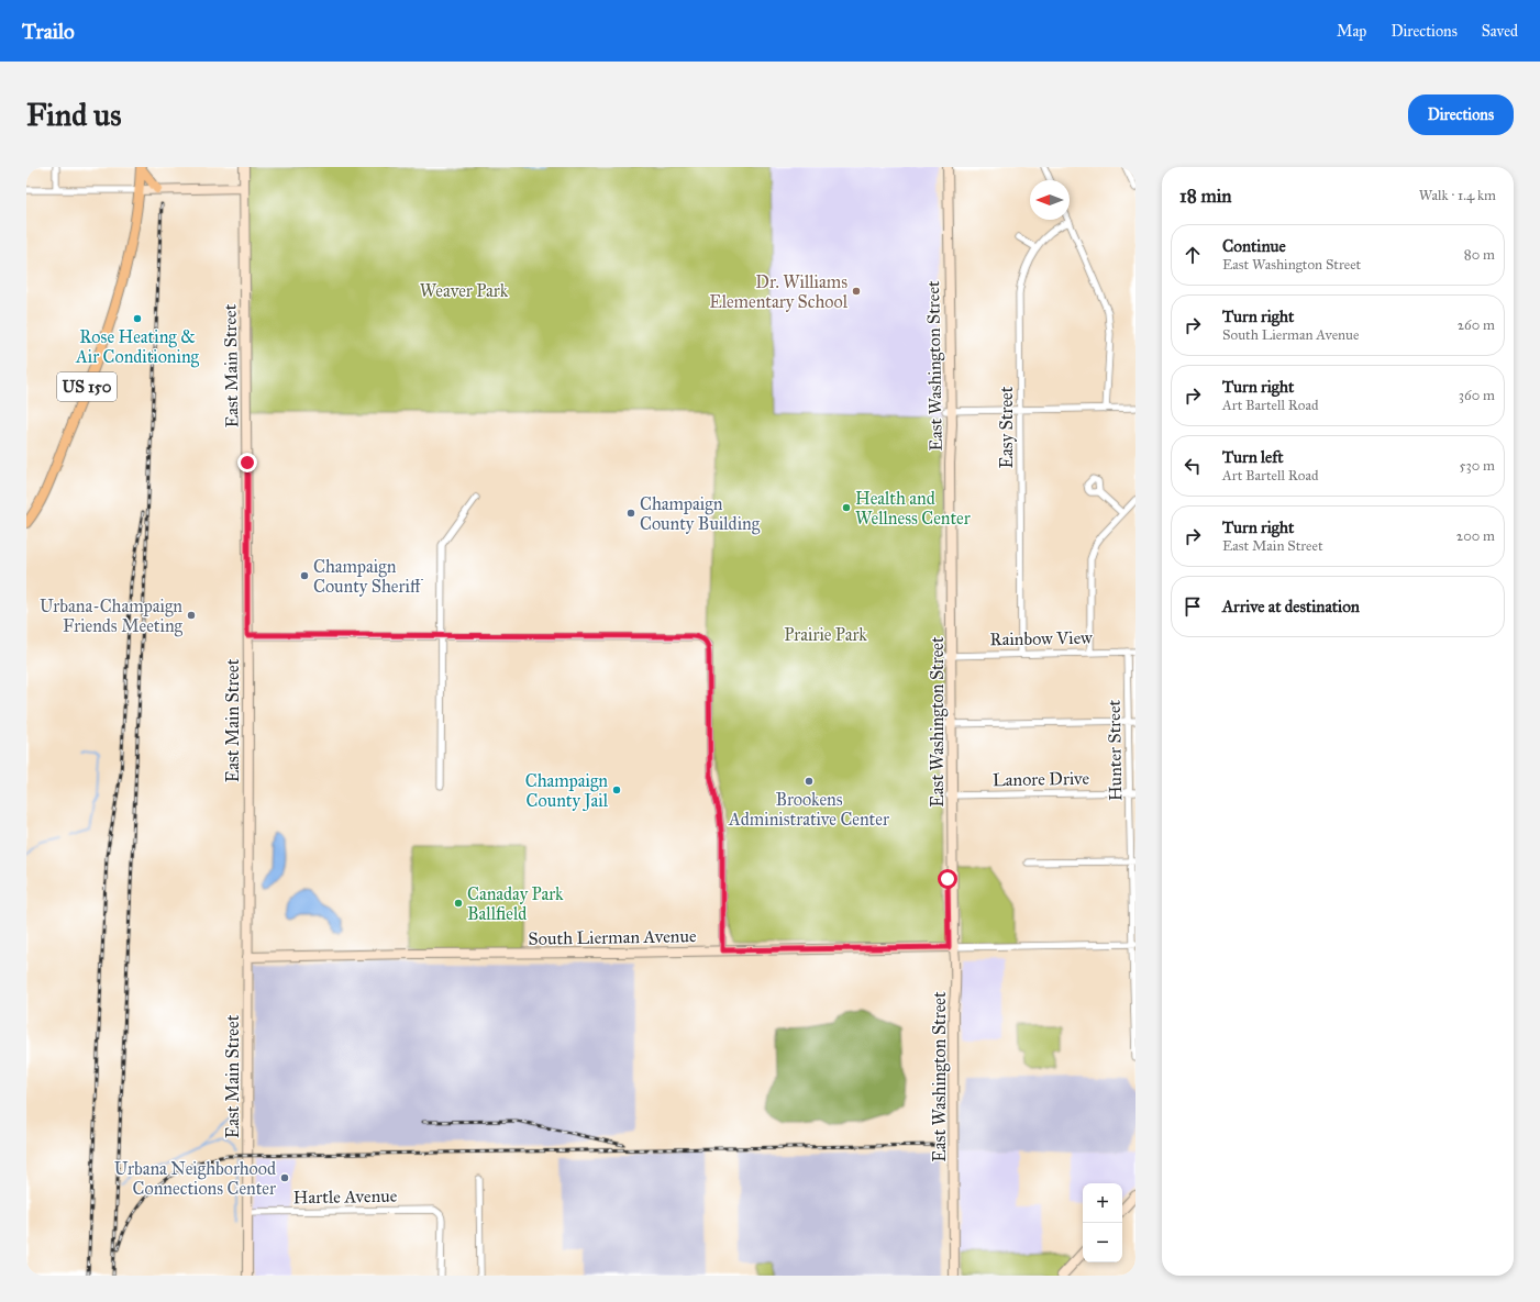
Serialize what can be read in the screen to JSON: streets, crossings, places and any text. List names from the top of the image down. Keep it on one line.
{"streets":{"main road":["East Main Street","East Washington Street","US 150","South Lierman Avenue"],"street":["Easy Street","Rainbow View","Hunter Street","Lanore Drive","Hartle Avenue"]},"crossings":[["East Main Street","South Lierman Avenue"],["East Main Street","Hartle Avenue"],["East Washington Street","Rainbow View"],["East Washington Street","Lanore Drive"],["East Washington Street","South Lierman Avenue"],["Easy Street","Rainbow View"],["Rainbow View","Hunter Street"],["Hunter Street","Lanore Drive"],["Hunter Street","South Lierman Avenue"]],"parks":["Weaver Park","Prairie Park"],"places":["Dr. Williams Elementary School","Rose Heating & Air Conditioning","Health and Wellness Center","Champaign County Building","Champaign County Sheriff","Urbana-Champaign Friends Meeting","Brookens Administrative Center","Champaign County Jail","Canaday Park Ballfield","Urbana Neighborhood Connections Center"],"north":"left","page":{"header":"Trailo","nav":["Map","Directions","Saved"],"buttons":"Directions","title":"Find us","heading":["18 min","Walk · 1.4 km"],"list":[["Continue","East Washington Street","80 m"],["Turn right","South Lierman Avenue","260 m"],["Turn right","Art Bartell Road","360 m"],["Turn left","Art Bartell Road","530 m"],["Turn right","East Main Street","200 m"],"Arrive at destination"],"map_buttons":["+","−"]}}
